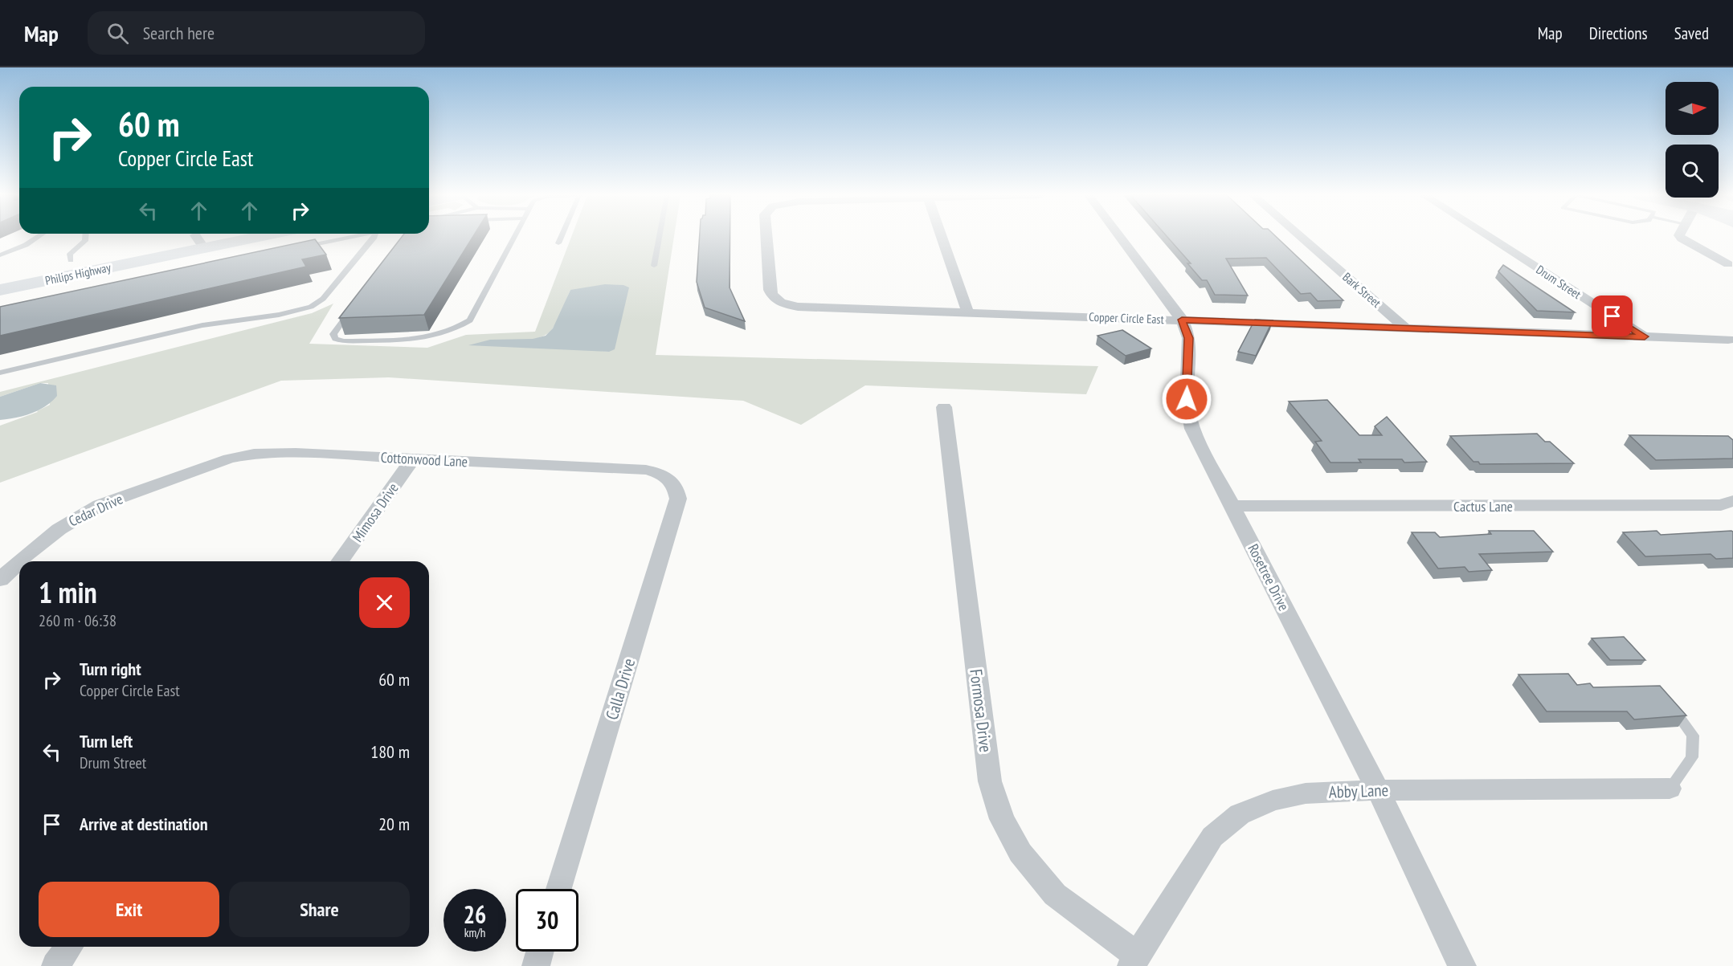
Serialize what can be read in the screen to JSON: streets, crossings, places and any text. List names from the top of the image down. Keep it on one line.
{"streets":{"main road":["Philips Highway"],"street":["Drum Street","Bark Street","Copper Circle East","Cottonwood Lane","Cactus Lane","Cedar Drive","Mimosa Drive","Rosetree Drive","Calla Drive","Formosa Drive","Abby Lane"]},"crossings":[["Drum Street","Copper Circle East"],["Bark Street","Copper Circle East"],["Copper Circle East","Rosetree Drive"],["Cottonwood Lane","Cedar Drive"],["Cottonwood Lane","Mimosa Drive"],["Cottonwood Lane","Calla Drive"],["Cactus Lane","Rosetree Drive"],["Rosetree Drive","Abby Lane"],["Formosa Drive","Abby Lane"]],"north":"right","page":{"header":"Map","search":"Search here","nav":["Map","Directions","Saved"],"turn":["60 m","Copper Circle East"],"heading":["1 min","260 m · 06:38"],"list":[{"name":"Turn right","note":"Copper Circle East","value":"60 m"},{"name":"Turn left","note":"Drum Street","value":"180 m"},{"name":"Arrive at destination","value":"20 m"}],"buttons":["Exit","Share"],"speed":"26 km/h","limit":"30"}}
